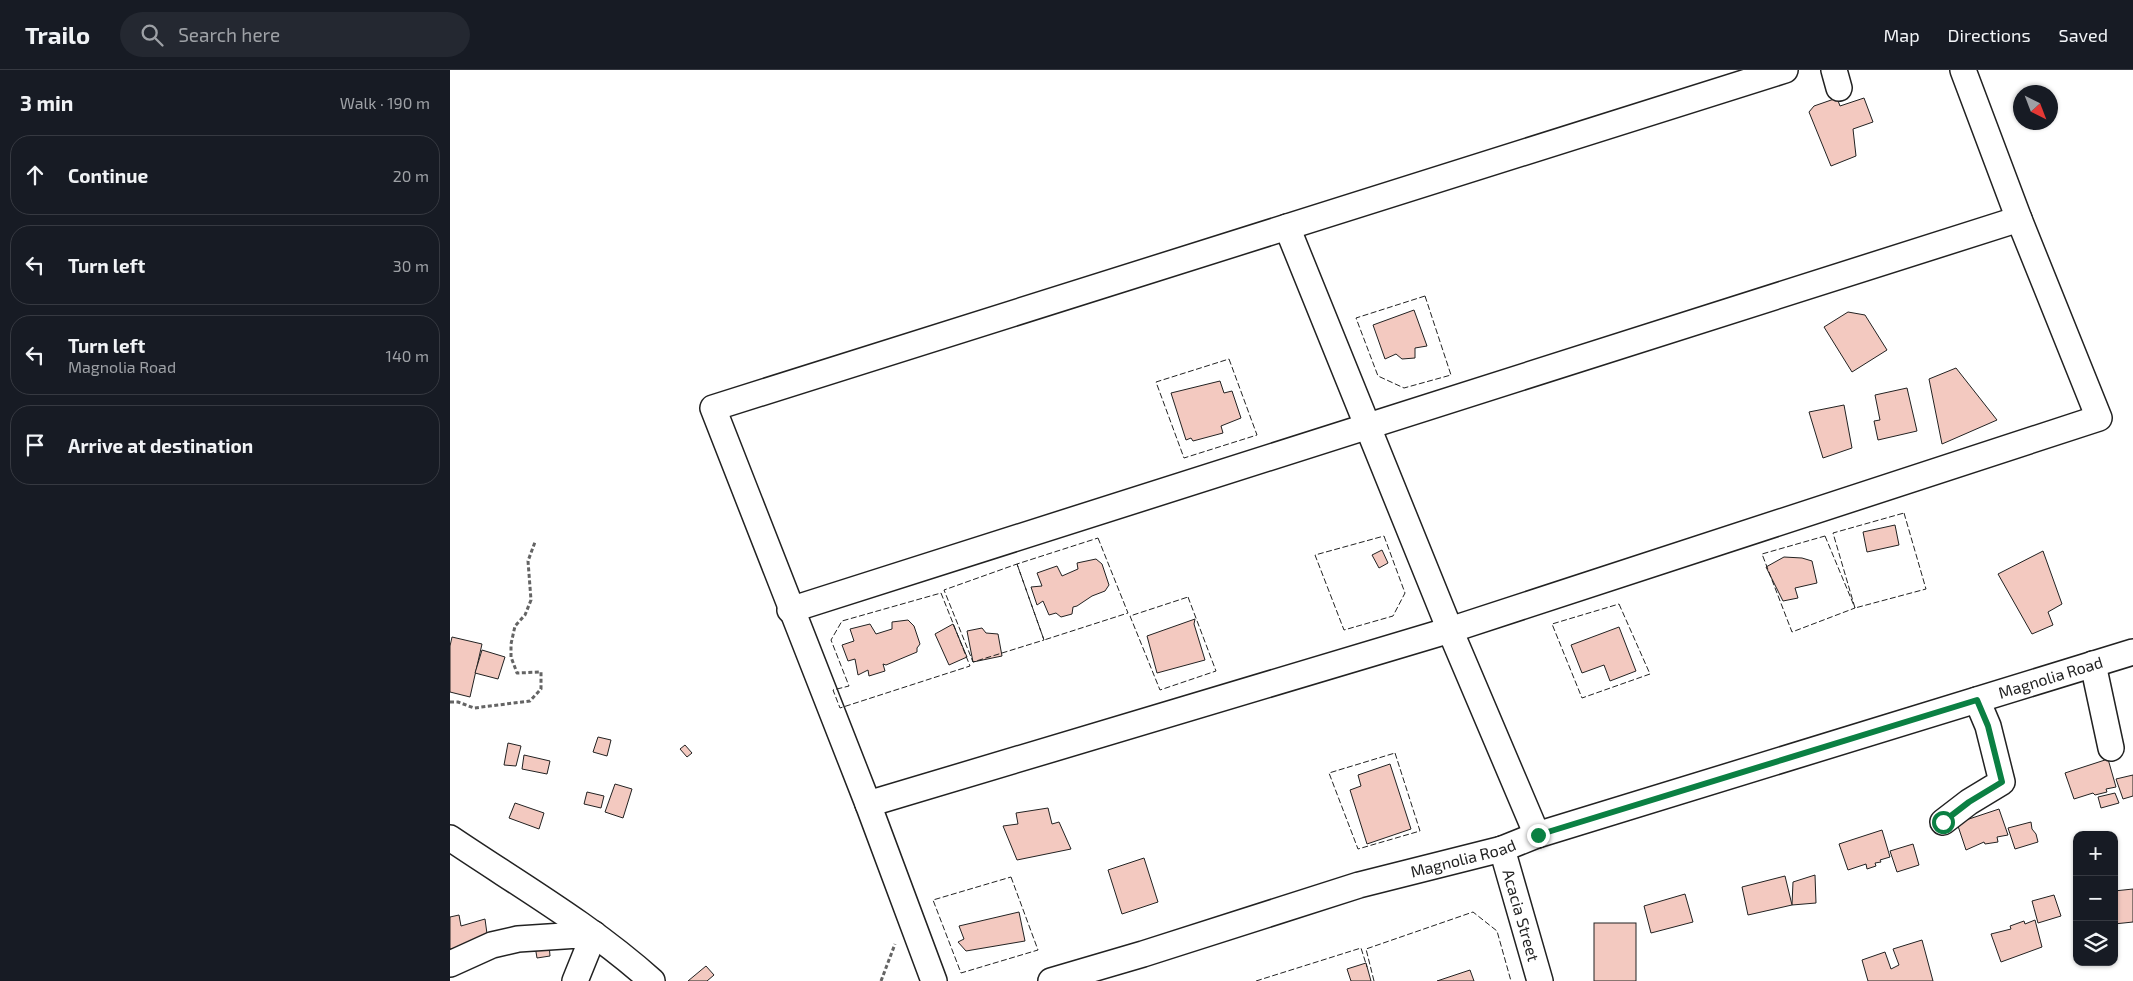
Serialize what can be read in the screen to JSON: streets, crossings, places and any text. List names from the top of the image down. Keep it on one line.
{"streets":{"street":["Magnolia Road","Acacia Street"]},"crossings":[["Magnolia Road","Acacia Street"]],"north":"bottom right","page":{"header":"Trailo","search":"Search here","nav":["Map","Directions","Saved"],"heading":["3 min","Walk · 190 m"],"list":[["Continue","20 m"],["Turn left","30 m"],["Turn left","Magnolia Road","140 m"],"Arrive at destination"],"map_buttons":["+","−"]}}
